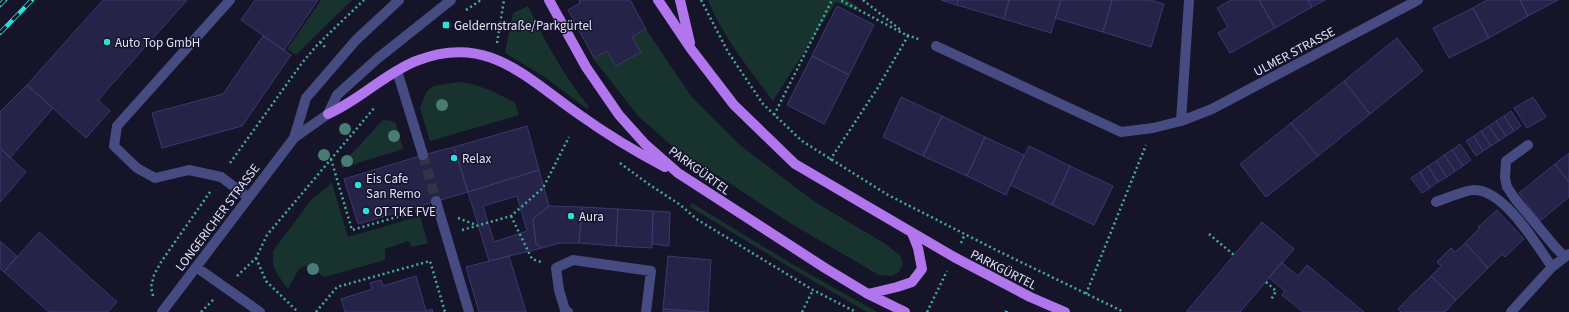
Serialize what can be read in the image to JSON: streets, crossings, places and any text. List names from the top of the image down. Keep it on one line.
{"streets":{"main road":["PARKGÜRTEL"],"street":["ULMER STRASSE","LONGERICHER STRASSE"]},"places":{"transit":["Geldernstraße/Parkgürtel"],"other":["Auto Top GmbH","Relax","Eis Cafe San Remo","OT TKE FVE","Aura"]}}
